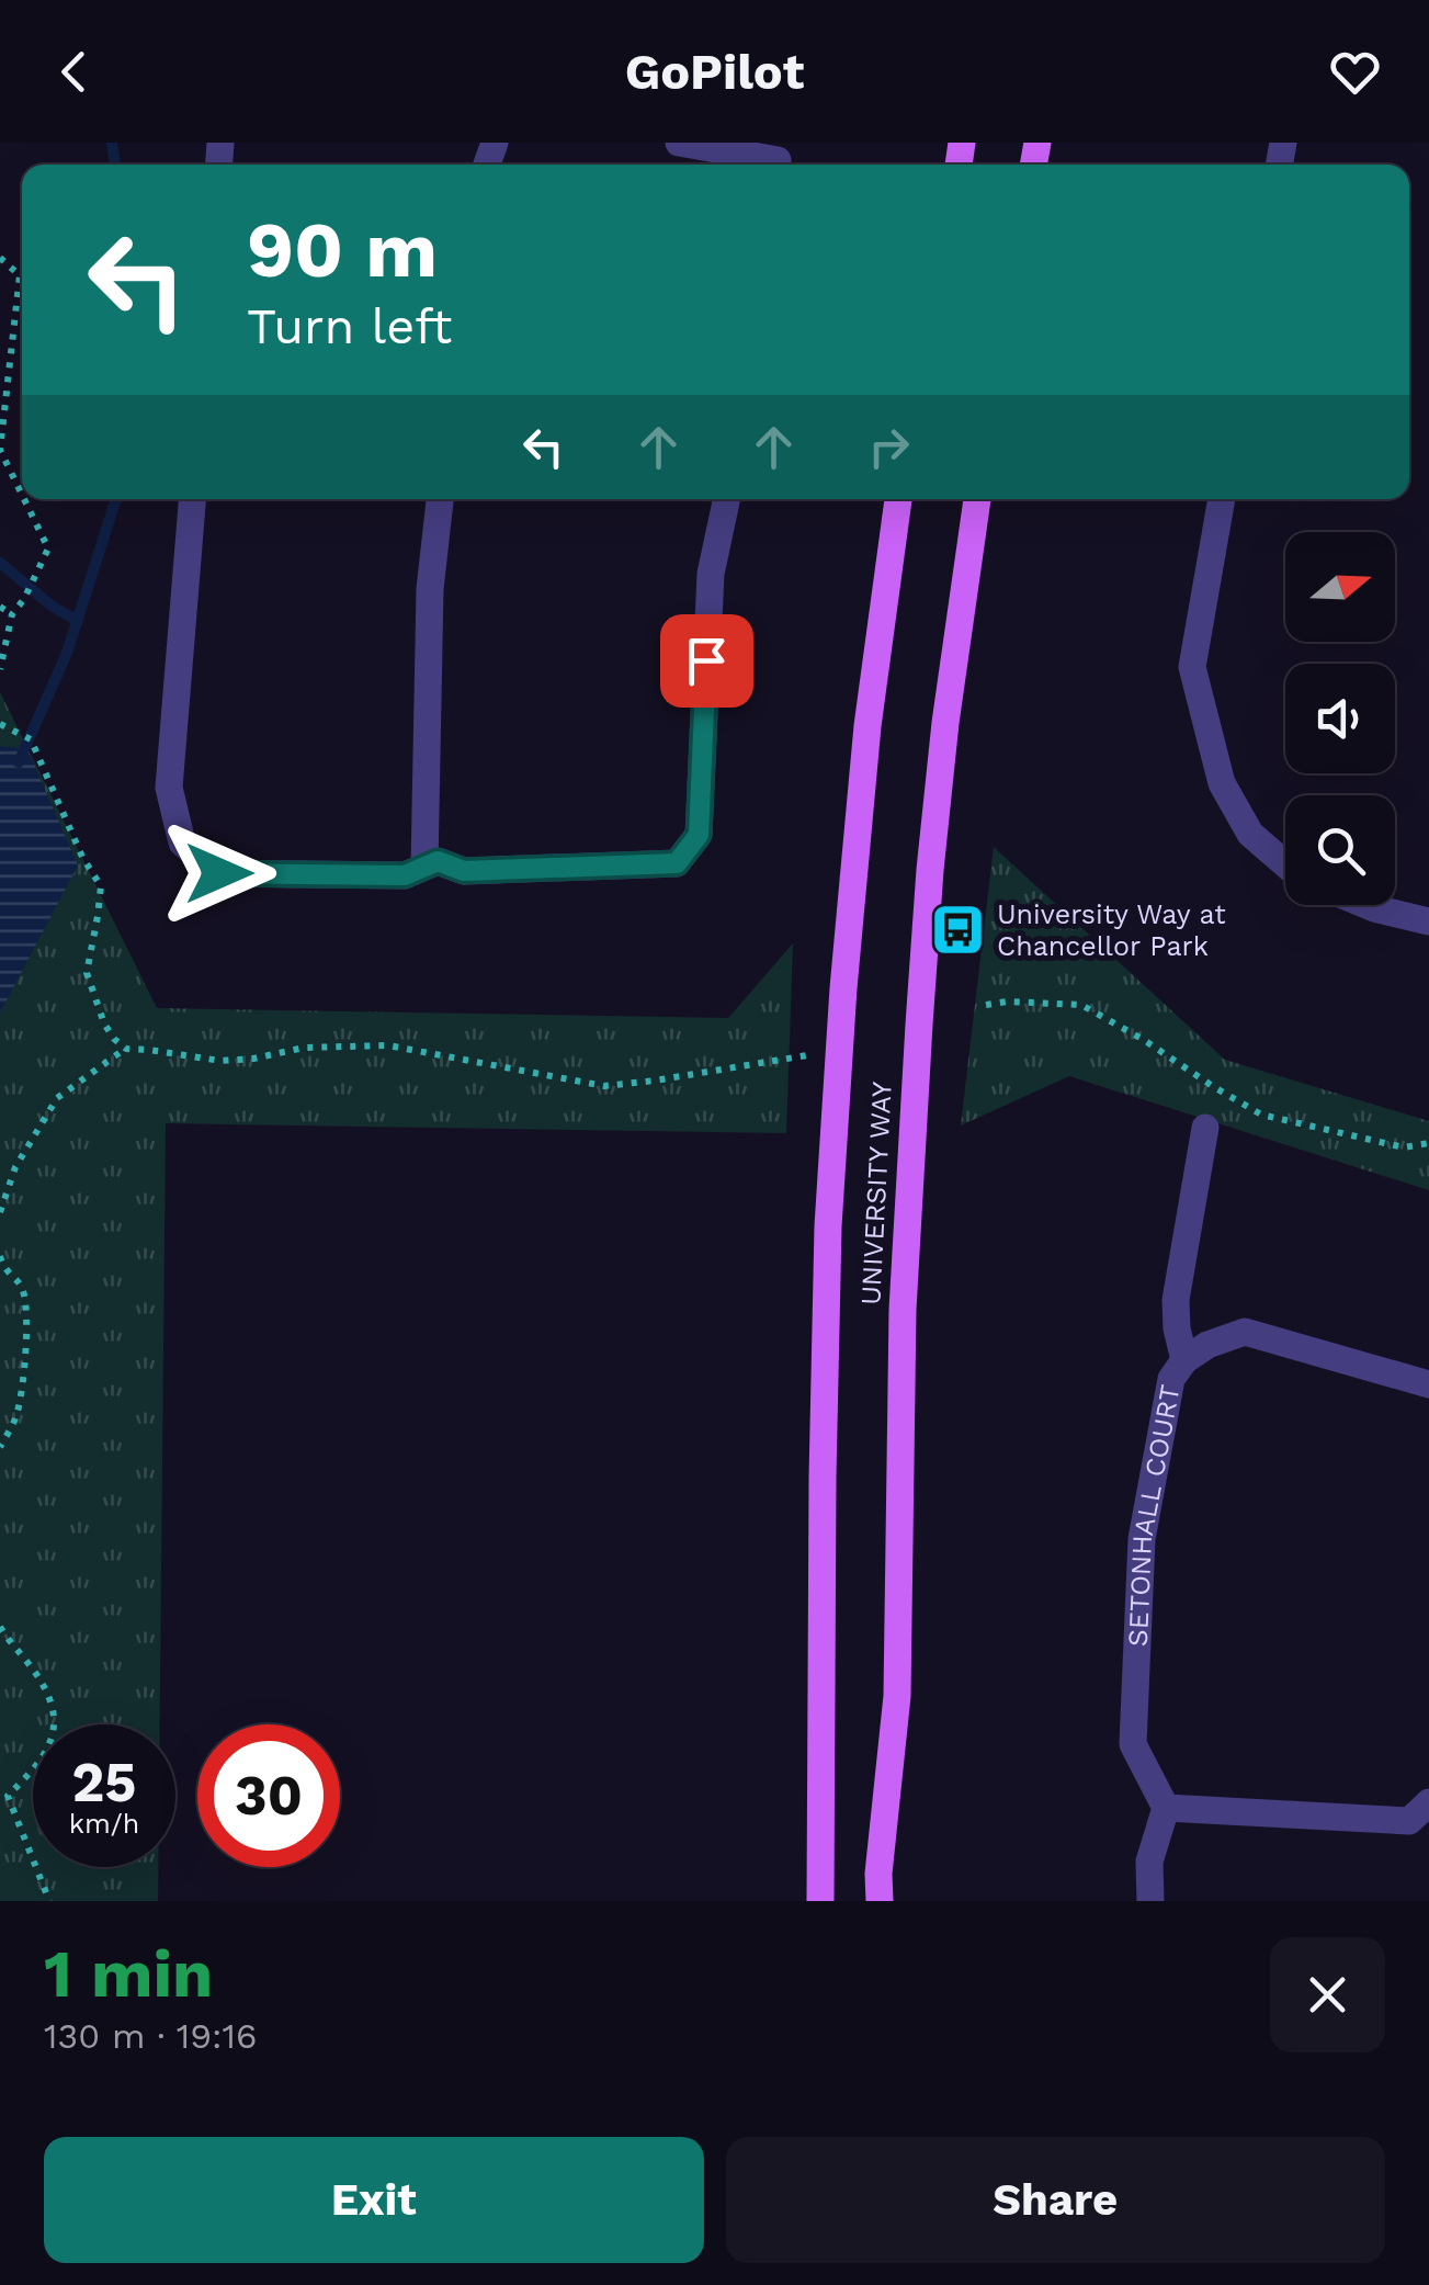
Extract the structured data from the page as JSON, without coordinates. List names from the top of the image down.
{
  "streets": {
    "main road": ["UNIVERSITY WAY"],
    "street": ["SETONHALL COURT"]
  },
  "places": {
    "bus stop": ["University Way at Chancellor Park"]
  },
  "north": "right",
  "page": {
    "header": "GoPilot",
    "turn": ["90 m", "Turn left"],
    "speed": "25 km/h",
    "limit": "30",
    "heading": ["1 min", "130 m · 19:16"],
    "buttons": ["Exit", "Share"]
  }
}
